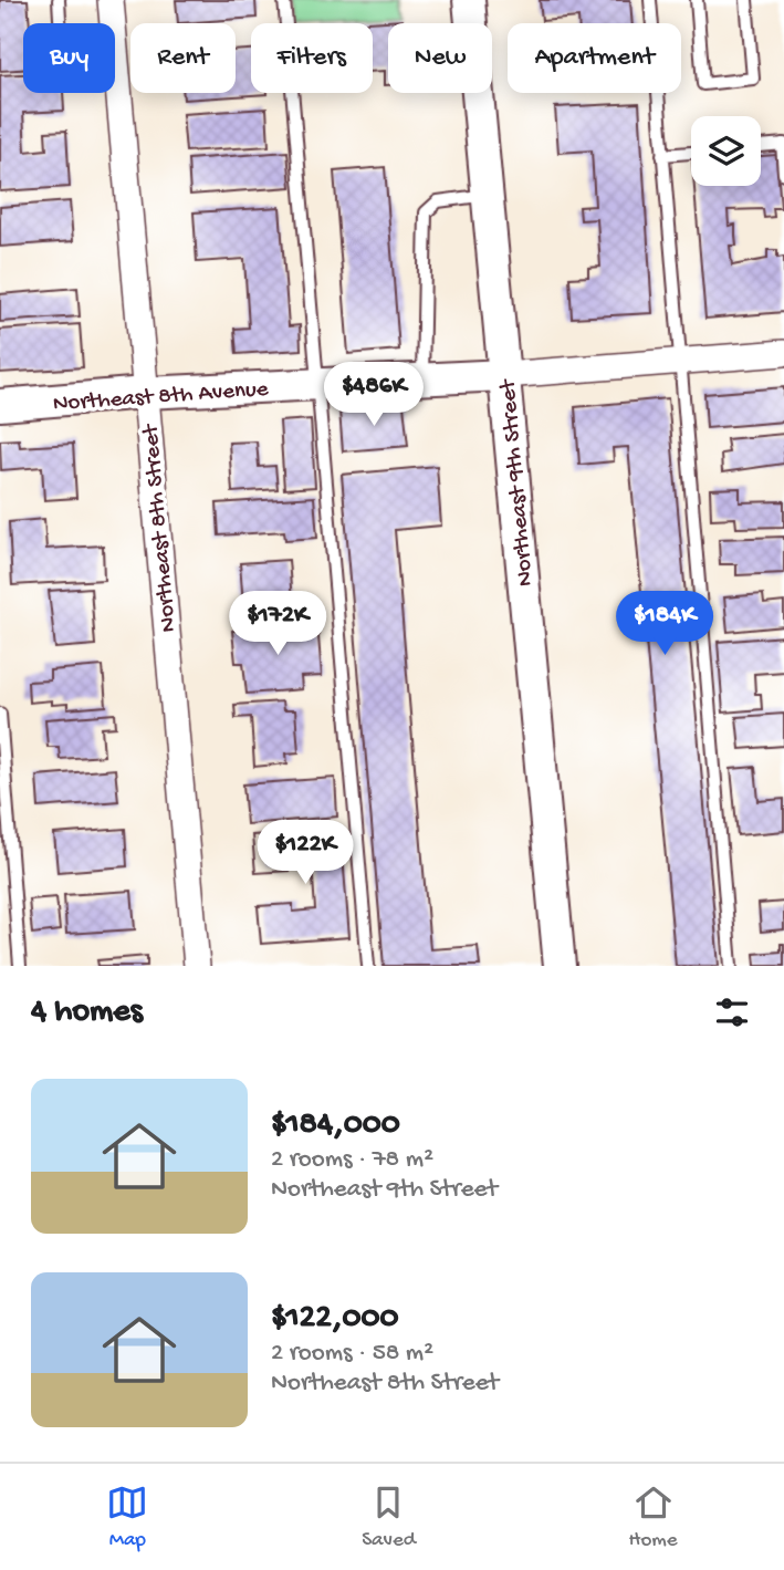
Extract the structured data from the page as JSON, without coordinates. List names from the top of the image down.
{
  "streets": {
    "street": ["Northeast 8th Avenue", "Northeast 9th Street", "Northeast 8th Street"]
  },
  "crossings": [
    ["Northeast 8th Avenue", "Northeast 9th Street"],
    ["Northeast 8th Avenue", "Northeast 8th Street"]
  ],
  "page": {
    "chip": [
      "Buy",
      "Rent",
      "Filters",
      "New",
      "Apartment"
    ],
    "price": [
      "$486K",
      "$172K",
      "$184K",
      "$122K"
    ],
    "heading": "4 homes",
    "list": [
      {
        "name": "$184,000",
        "note": "2 rooms · 78 m² · Northeast 9th Street"
      },
      {
        "name": "$122,000",
        "note": "2 rooms · 58 m² · Northeast 8th Street"
      }
    ],
    "tabs": ["Map", "Saved", "Home"]
  }
}
